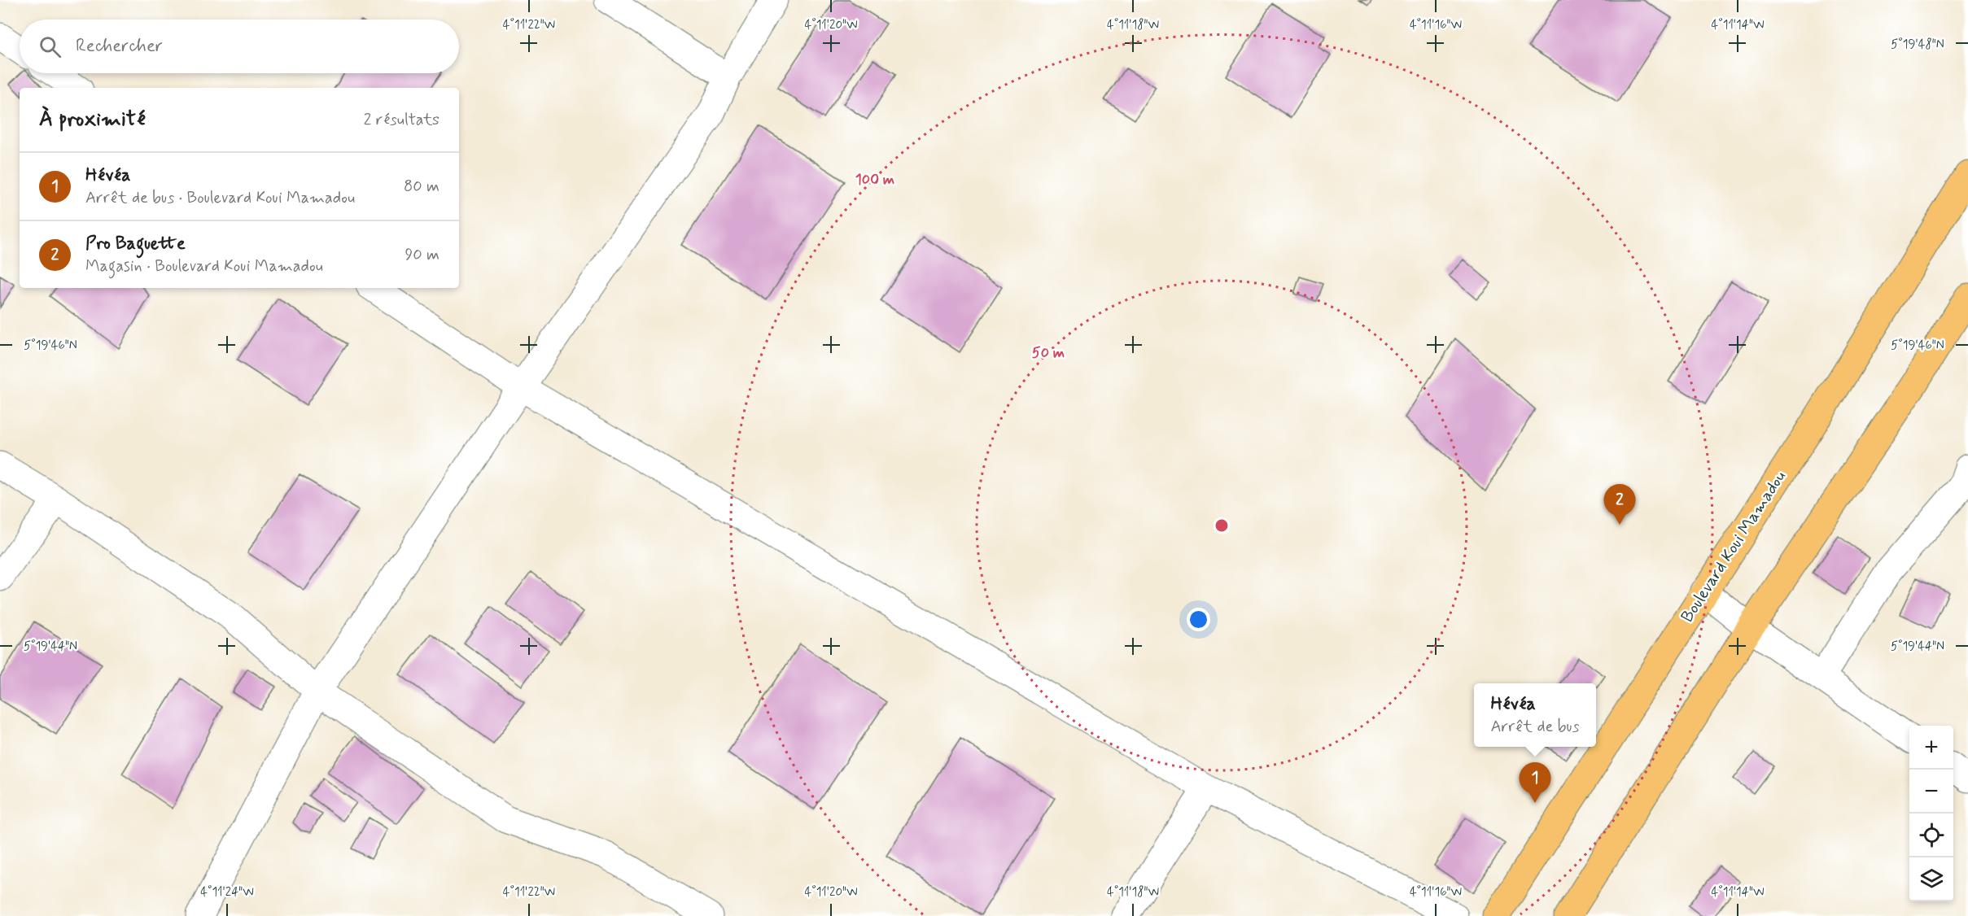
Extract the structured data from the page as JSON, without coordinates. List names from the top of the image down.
{
  "streets": {
    "main road": ["Boulevard Koui Mamadou"]
  },
  "page": {
    "search": "Rechercher",
    "heading": ["À proximité", "2 résultats"],
    "list": [
      {
        "mark": "1",
        "name": "Hévéa",
        "note": "Arrêt de bus · Boulevard Koui Mamadou",
        "value": "80 m"
      },
      {
        "mark": "2",
        "name": "Pro Baguette",
        "note": "Magasin · Boulevard Koui Mamadou",
        "value": "90 m"
      }
    ],
    "pins": ["2", "1"],
    "popup": ["Hévéa", "Arrêt de bus"],
    "map_buttons": ["+", "−"]
  },
  "coordinates": [
    "4°11'22\"W",
    "4°11'20\"W",
    "4°11'18\"W",
    "4°11'16\"W",
    "4°11'14\"W",
    "5°19'48\"N",
    "5°19'46\"N",
    "5°19'44\"N",
    "4°11'24\"W"
  ],
  "rings": ["100 m", "50 m"]
}
